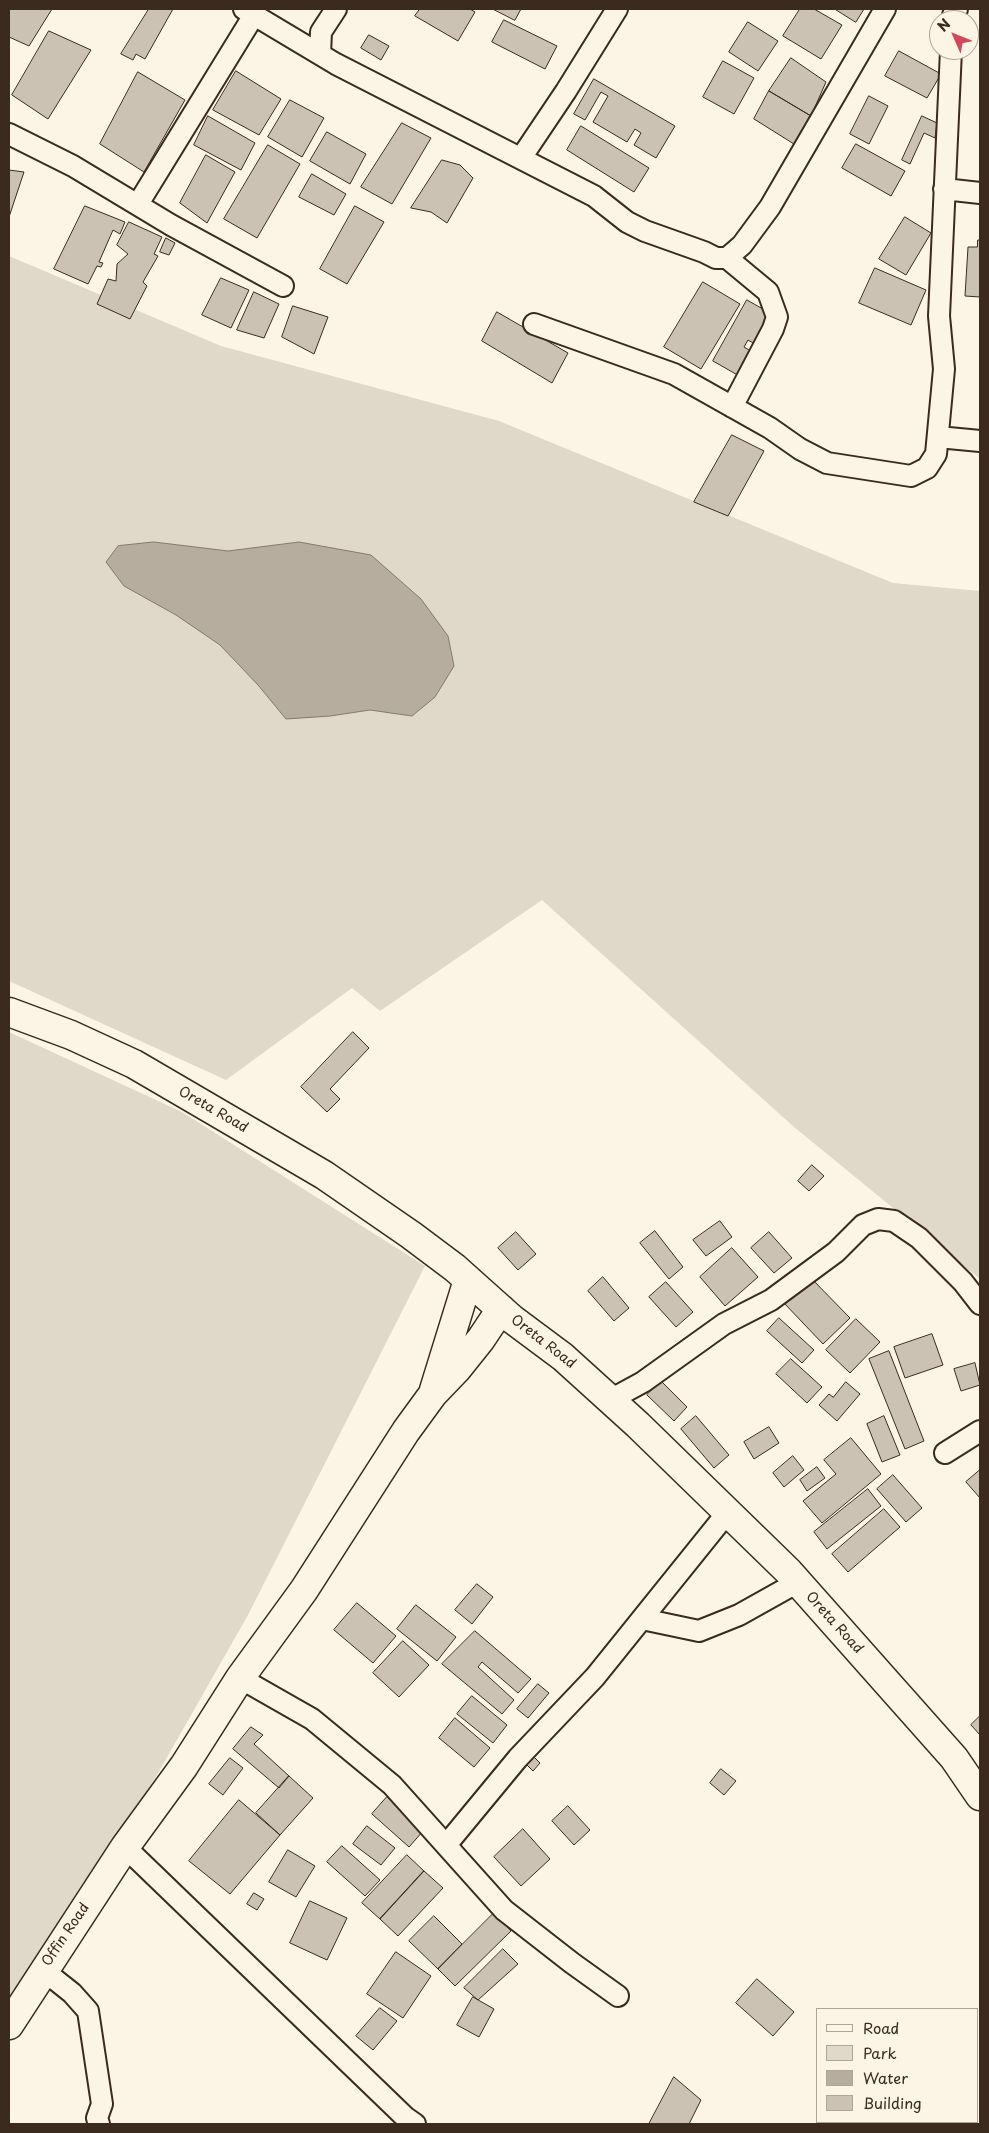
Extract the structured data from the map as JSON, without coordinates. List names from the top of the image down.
{
  "streets": {
    "street": ["Oreta Road", "Offin Road"]
  },
  "legend": [
    "Road",
    "Park",
    "Water",
    "Building"
  ],
  "north": "top left"
}
